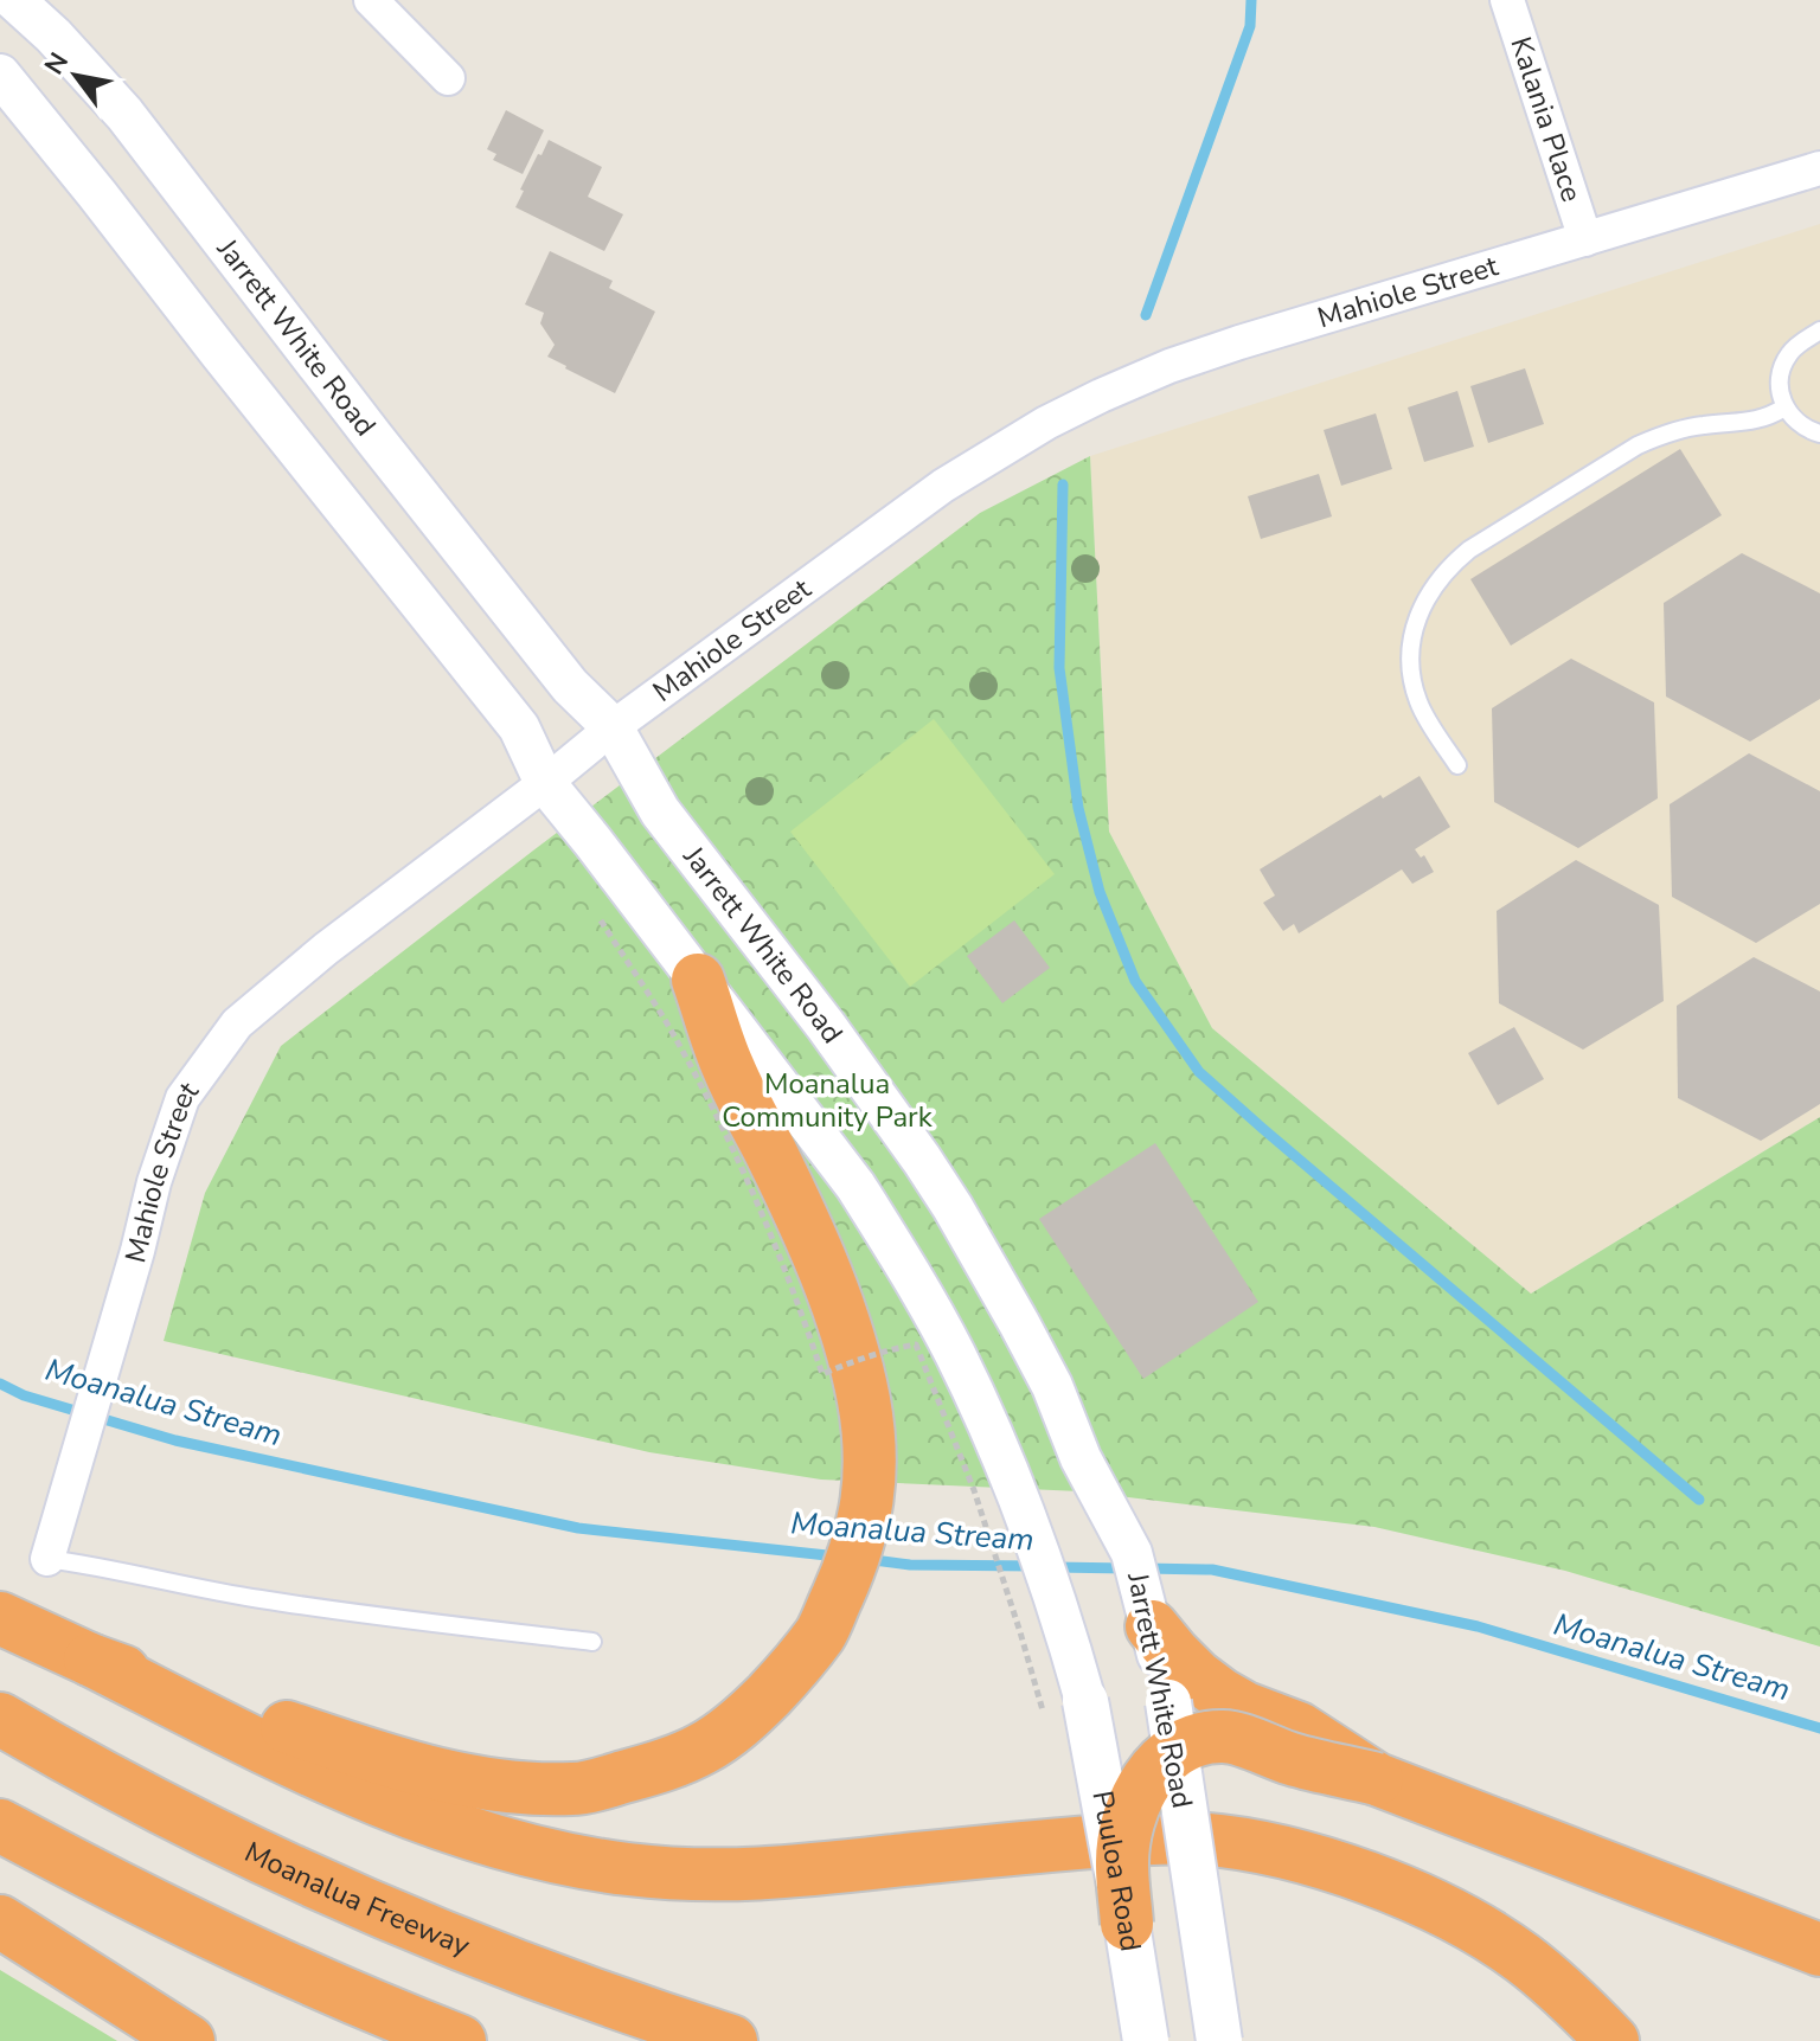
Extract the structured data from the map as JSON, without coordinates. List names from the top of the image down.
{
  "streets": {
    "highway": ["Moanalua Freeway"],
    "main road": ["Jarrett White Road", "Puuloa Road"],
    "street": ["Kalania Place", "Mahiole Street"]
  },
  "crossings": [
    ["Kalania Place", "Mahiole Street"],
    ["Mahiole Street", "Jarrett White Road"]
  ],
  "water": ["Moanalua Stream"],
  "parks": ["Moanalua Community Park"],
  "north": "top left"
}
